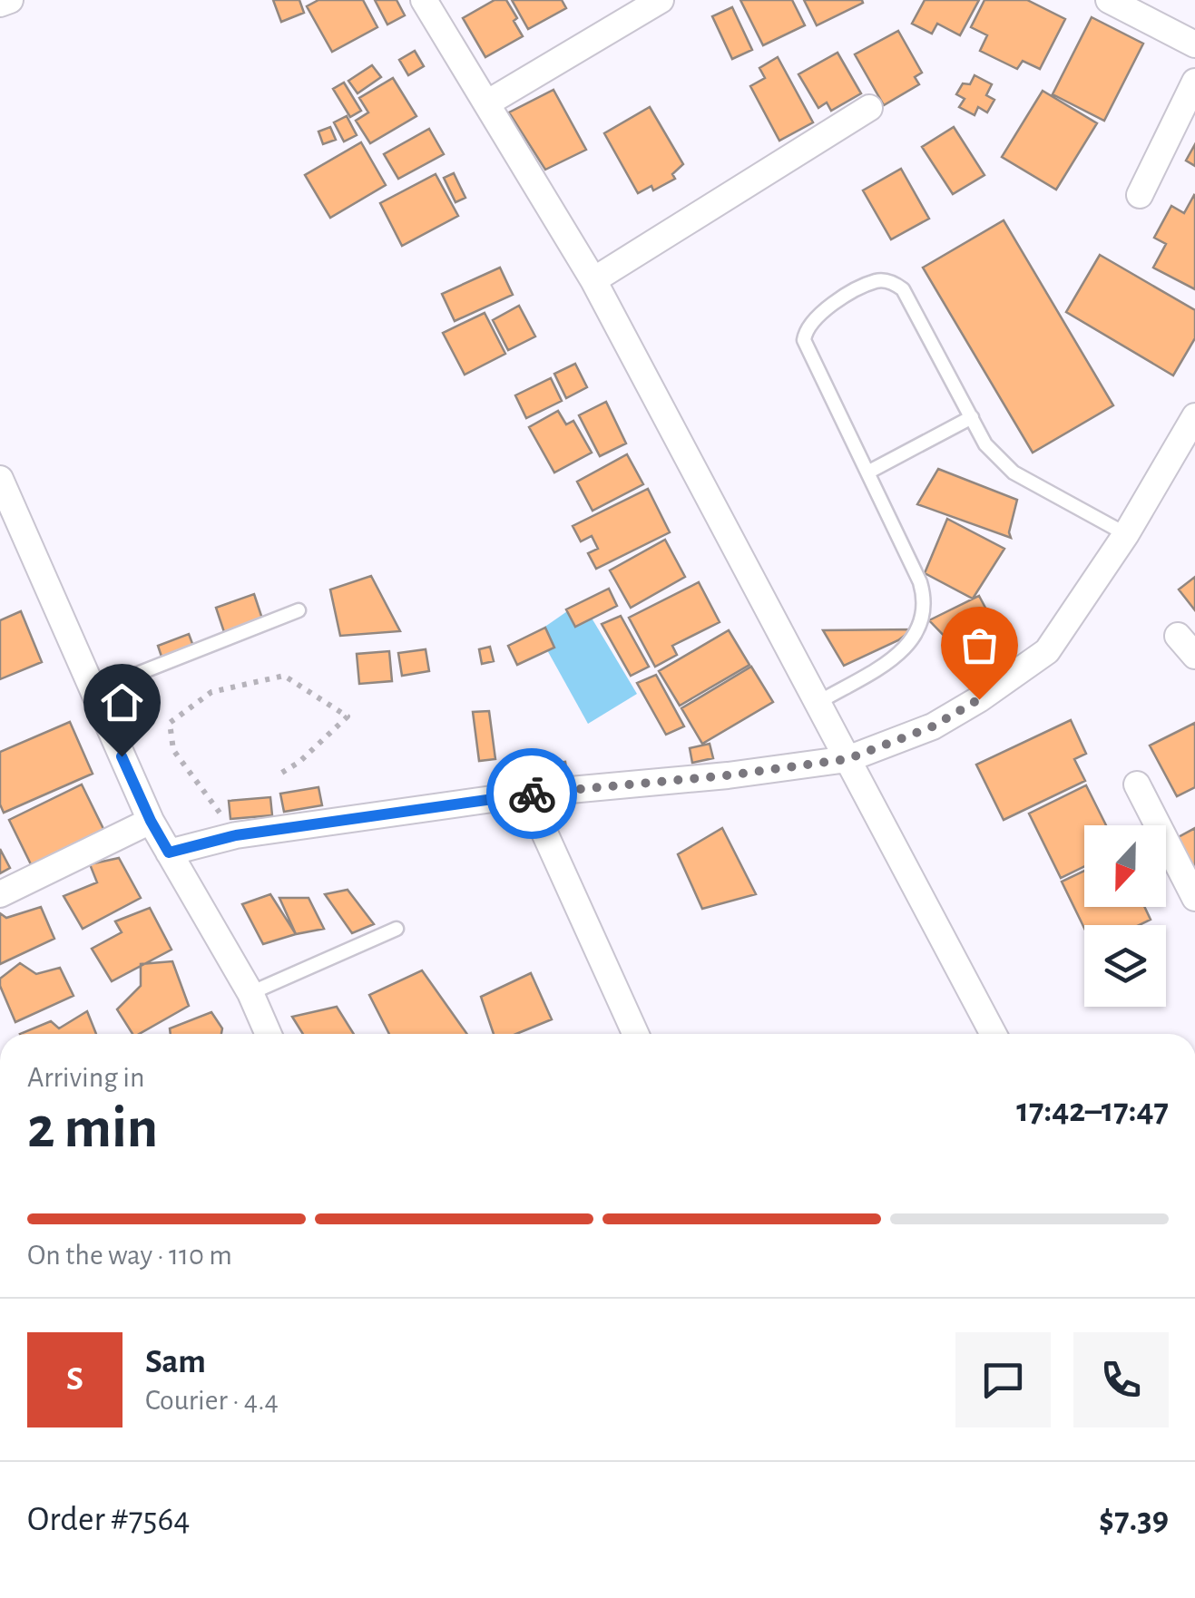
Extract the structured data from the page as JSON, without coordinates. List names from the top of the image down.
{
  "north": "bottom",
  "page": {
    "heading": ["2 min", "Arriving in", "17:42–17:47"],
    "panel": [
      "Sam",
      "Courier · 4.4",
      "Order #7564",
      "$7.39"
    ],
    "bar": "On the way · 110 m",
    "round": "S"
  }
}
